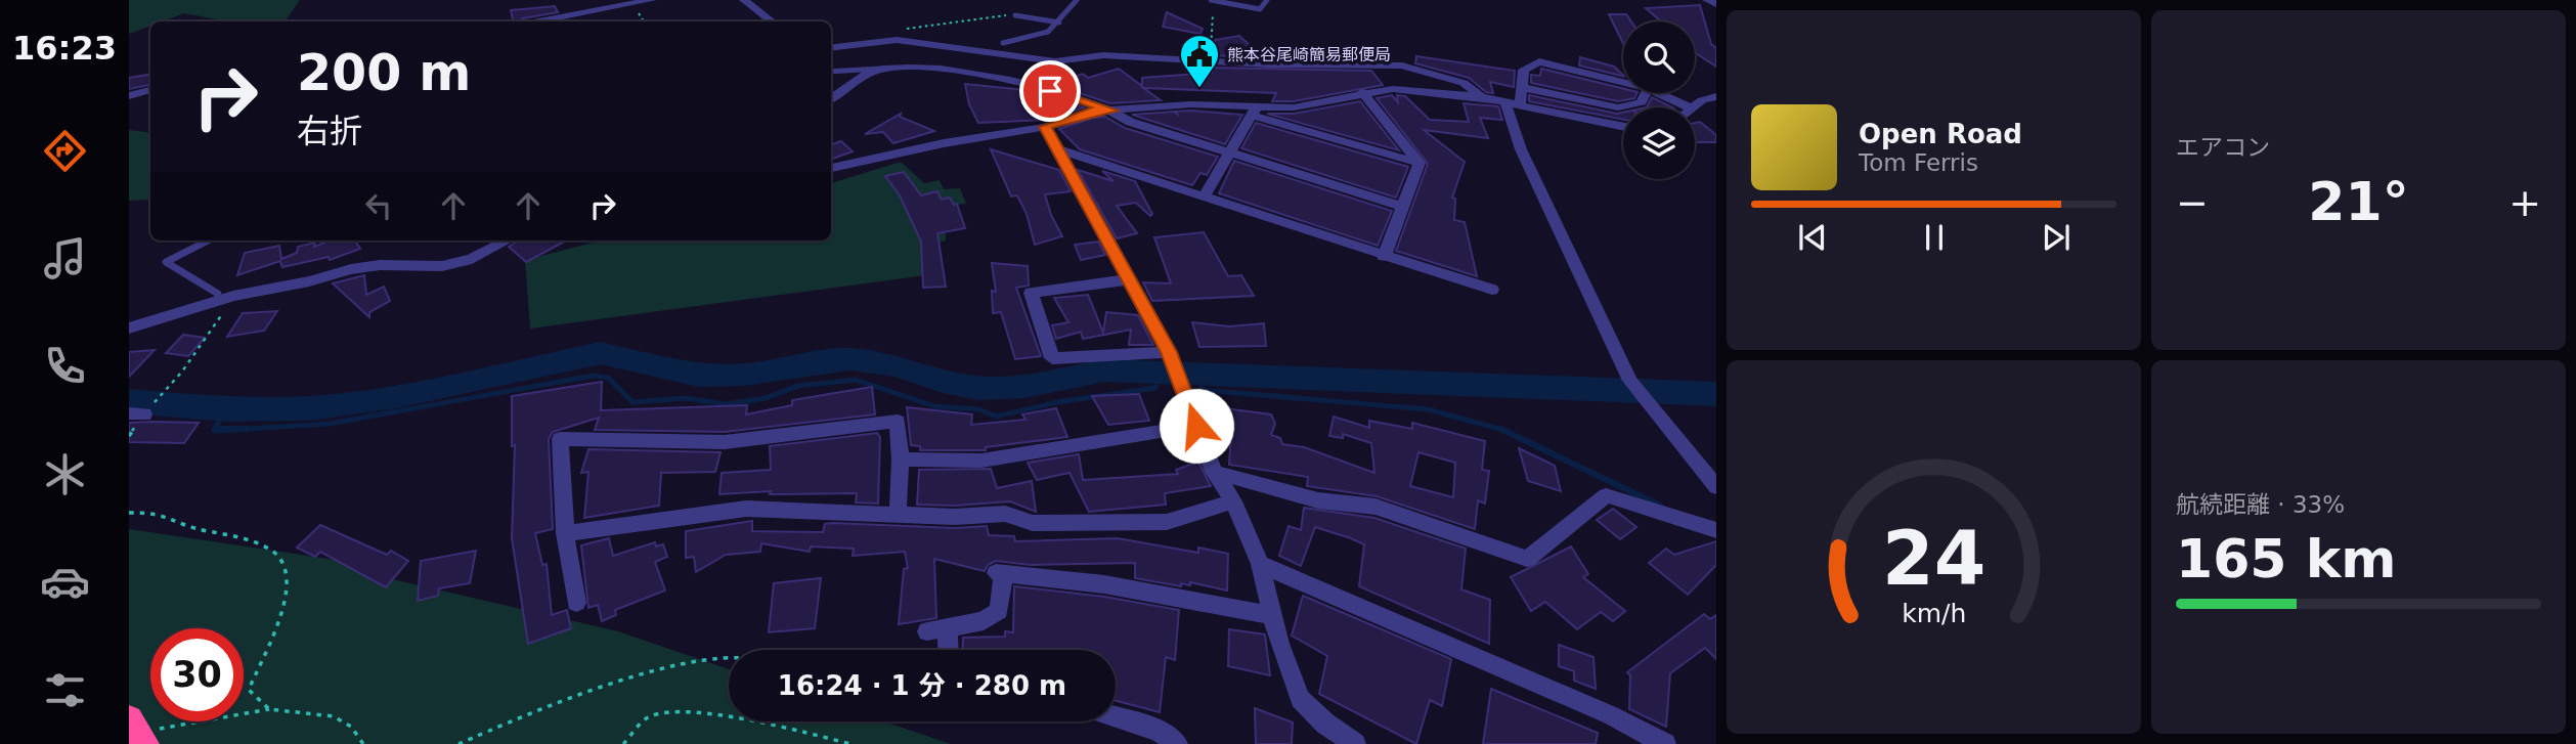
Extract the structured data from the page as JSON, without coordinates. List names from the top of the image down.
{
  "places": {
    "public building": ["熊本谷尾崎簡易郵便局"]
  },
  "page": {
    "tabs": "16:23",
    "tile": [
      "エアコン",
      ["航続距離 · 33%", "165 km"]
    ],
    "turn": ["200 m", "右折"],
    "song": ["Open Road", "Tom Ferris"],
    "heat": ["−", "21°", "+"],
    "limit": "30",
    "trip": "16:24 · 1 分 · 280 m",
    "gauge": ["24", "km/h"]
  }
}
